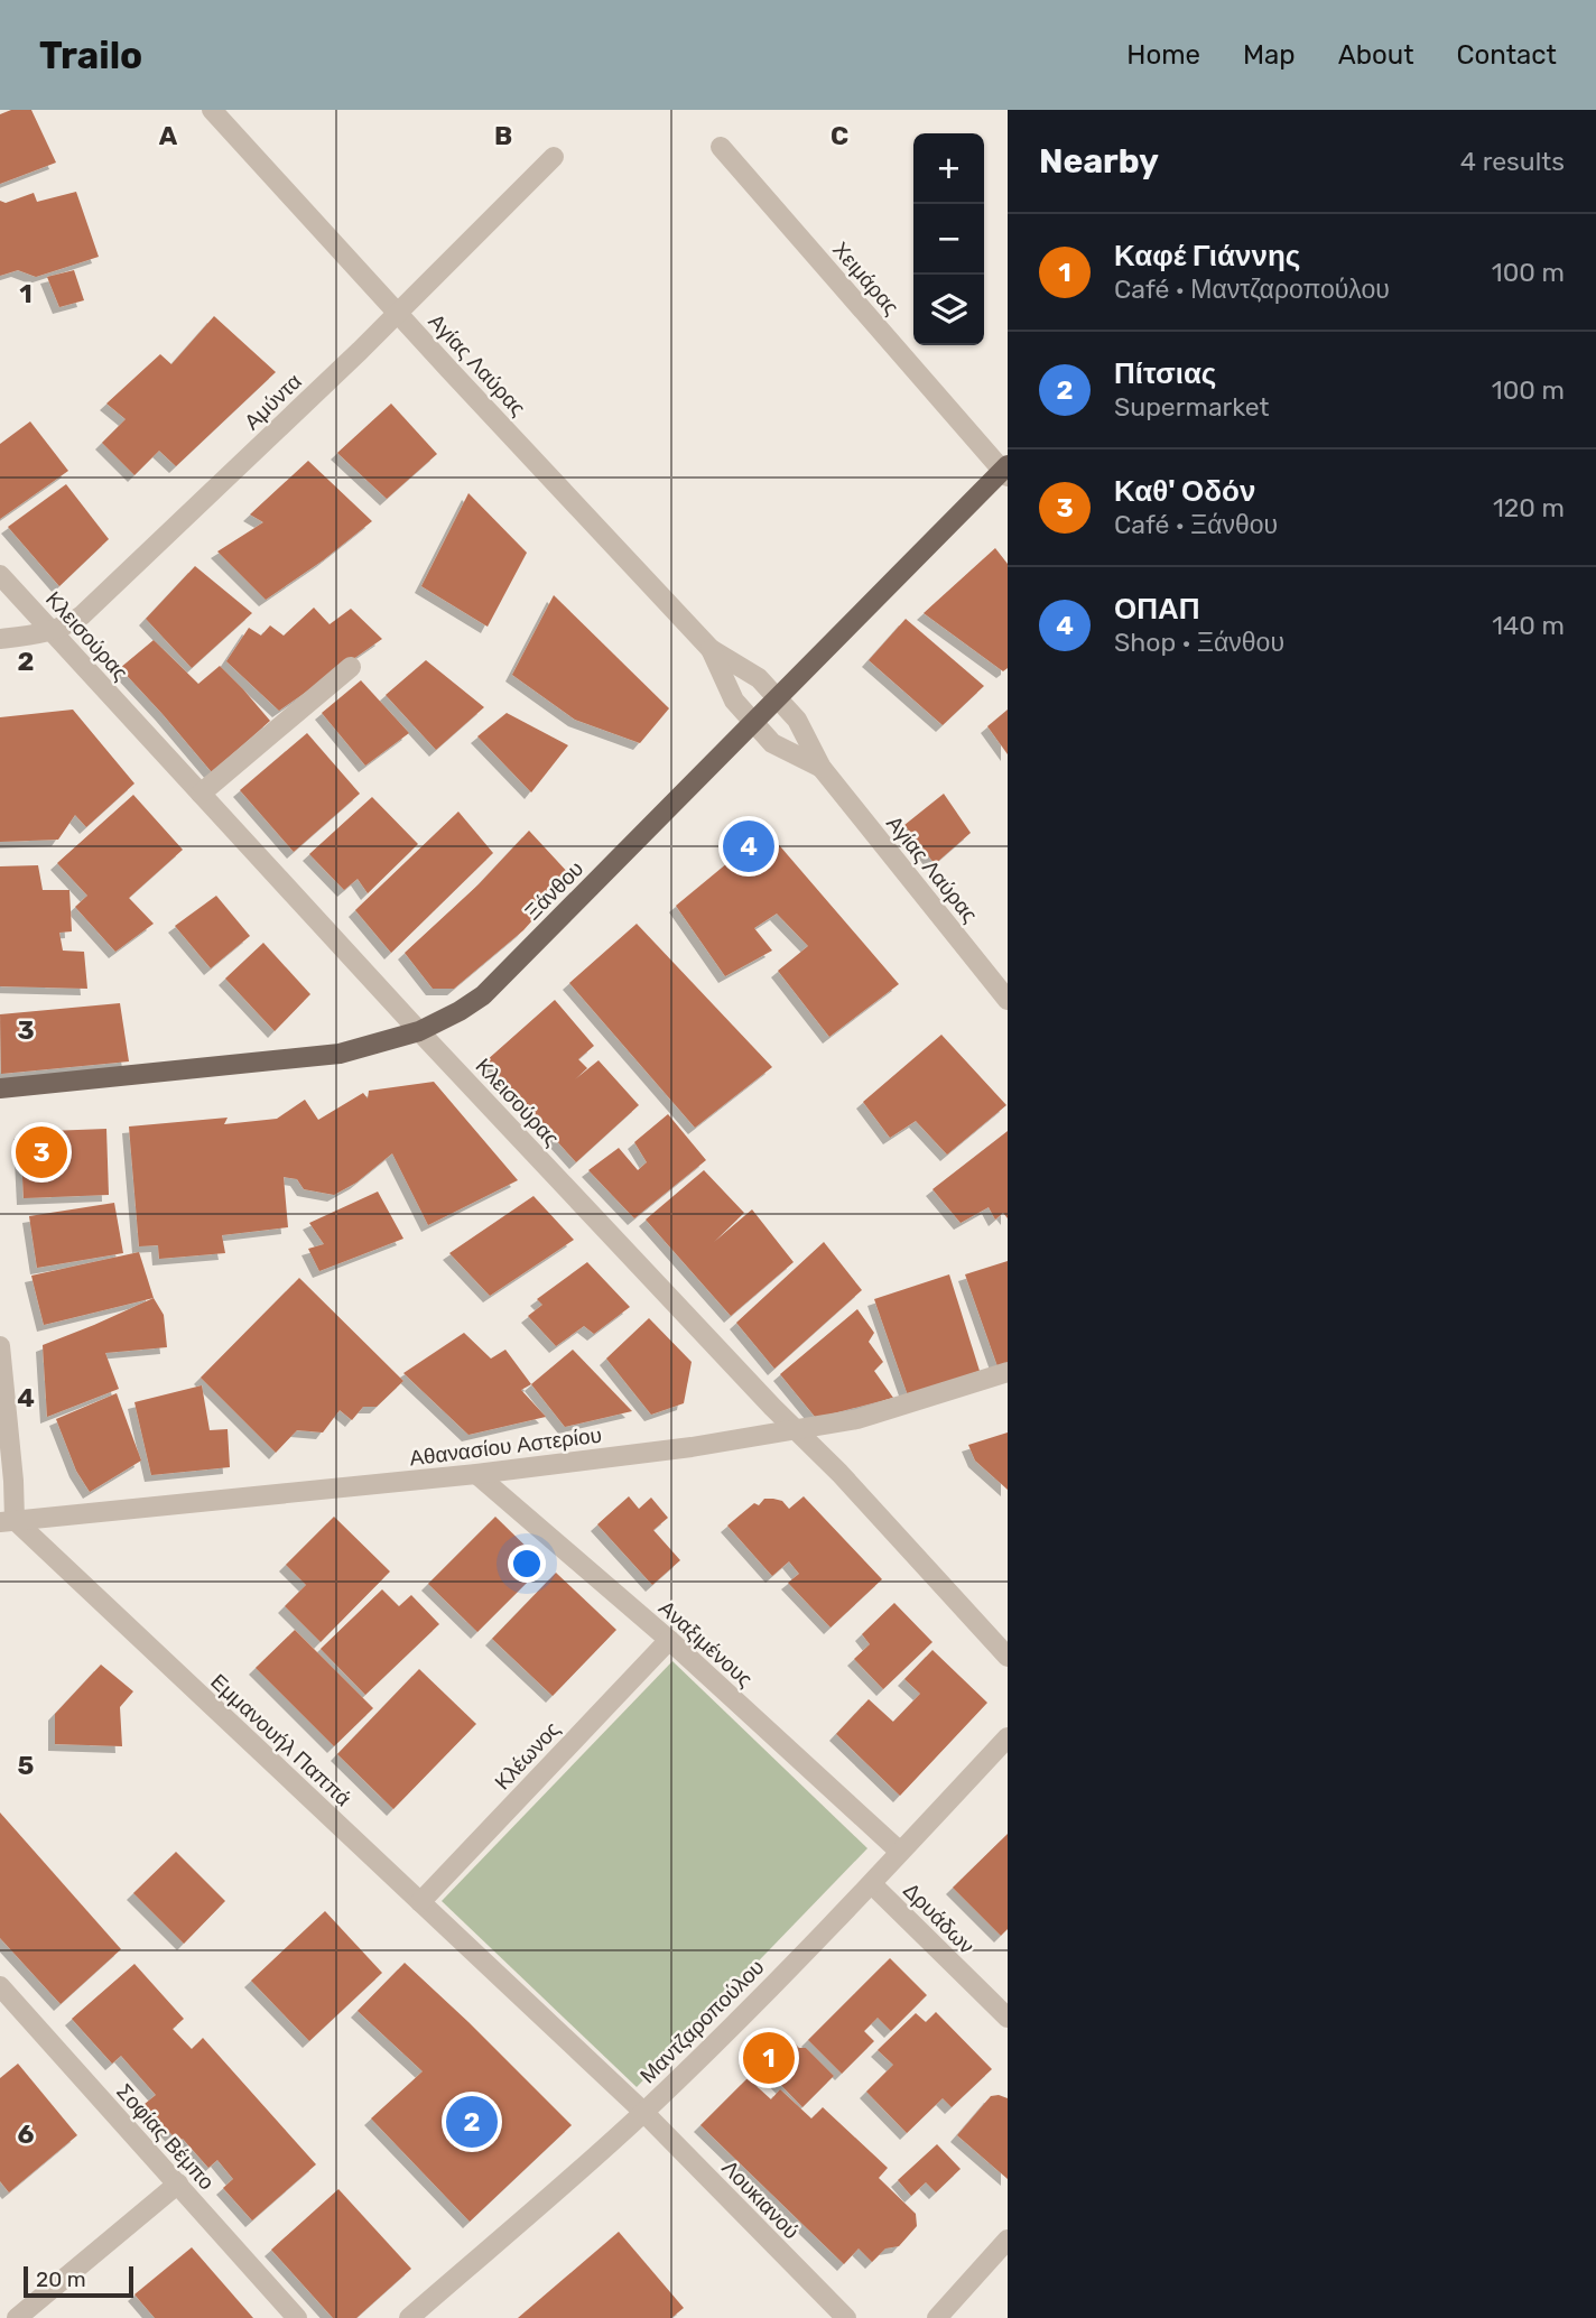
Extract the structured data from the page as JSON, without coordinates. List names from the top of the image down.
{
  "streets": {
    "main road": ["Ξάνθου"],
    "street": [
      "Χειμάρας",
      "Αγίας Λαύρας",
      "Αμύντα",
      "Κλεισούρας",
      "Αθανασίου Αστερίου",
      "Αναξιμένους",
      "Εμμανουήλ Παππά",
      "Κλέωνος",
      "Δρυάδων",
      "Μαντζαροπούλου",
      "Σοφίας Βέμπο",
      "Λουκιανού"
    ]
  },
  "crossings": [
    ["Χειμάρας", "Ξάνθου"],
    ["Αγίας Λαύρας", "Αμύντα"],
    ["Αγίας Λαύρας", "Ξάνθου"],
    ["Αμύντα", "Κλεισούρας"],
    ["Κλεισούρας", "Ξάνθου"],
    ["Κλεισούρας", "Αθανασίου Αστερίου"],
    ["Αθανασίου Αστερίου", "Αναξιμένους"],
    ["Αθανασίου Αστερίου", "Εμμανουήλ Παππά"],
    ["Αναξιμένους", "Κλέωνος"],
    ["Αναξιμένους", "Μαντζαροπούλου"],
    ["Εμμανουήλ Παππά", "Κλέωνος"],
    ["Εμμανουήλ Παππά", "Μαντζαροπούλου"],
    ["Εμμανουήλ Παππά", "Λουκιανού"],
    ["Δρυάδων", "Μαντζαροπούλου"],
    ["Μαντζαροπούλου", "Λουκιανού"]
  ],
  "scale_bar": "20 m",
  "page": {
    "header": "Trailo",
    "nav": [
      "Home",
      "Map",
      "About",
      "Contact"
    ],
    "heading": ["Nearby", "4 results"],
    "map_buttons": ["+", "−"],
    "list": [
      {
        "mark": "1",
        "name": "Καφέ Γιάννης",
        "note": "Café · Μαντζαροπούλου",
        "value": "100 m"
      },
      {
        "mark": "2",
        "name": "Πίτσιας",
        "note": "Supermarket",
        "value": "100 m"
      },
      {
        "mark": "3",
        "name": "Καθ' Οδόν",
        "note": "Café · Ξάνθου",
        "value": "120 m"
      },
      {
        "mark": "4",
        "name": "ΟΠΑΠ",
        "note": "Shop · Ξάνθου",
        "value": "140 m"
      }
    ],
    "pins": [
      "4",
      "3",
      "1",
      "2"
    ],
    "scale": "20 m"
  },
  "grid": {
    "columns": ["A", "B", "C"],
    "rows": [
      "1",
      "2",
      "3",
      "4",
      "5",
      "6"
    ]
  }
}
